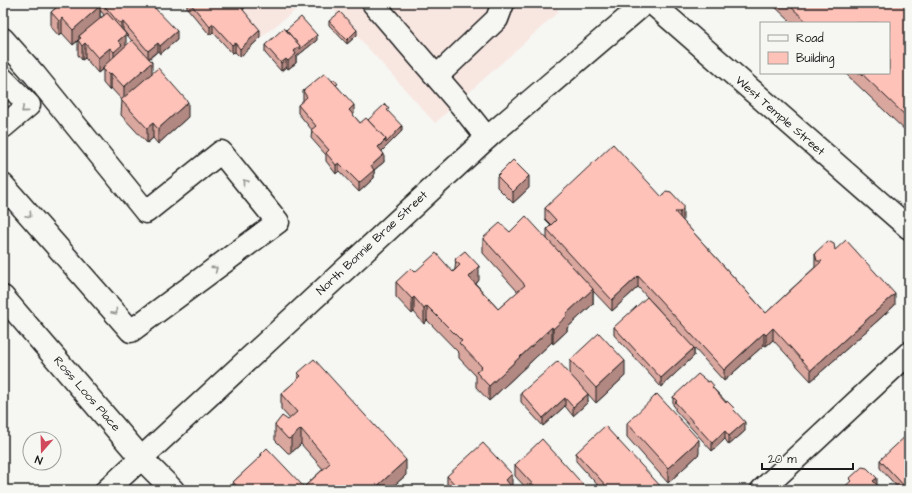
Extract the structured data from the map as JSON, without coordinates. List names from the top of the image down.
{
  "streets": {
    "street": ["West Temple Street", "North Bonnie Brae Street", "Ross Loos Place"]
  },
  "crossings": [
    ["North Bonnie Brae Street", "Ross Loos Place"]
  ],
  "legend": ["Road", "Building"],
  "scale_bar": "20 m",
  "north": "bottom"
}
